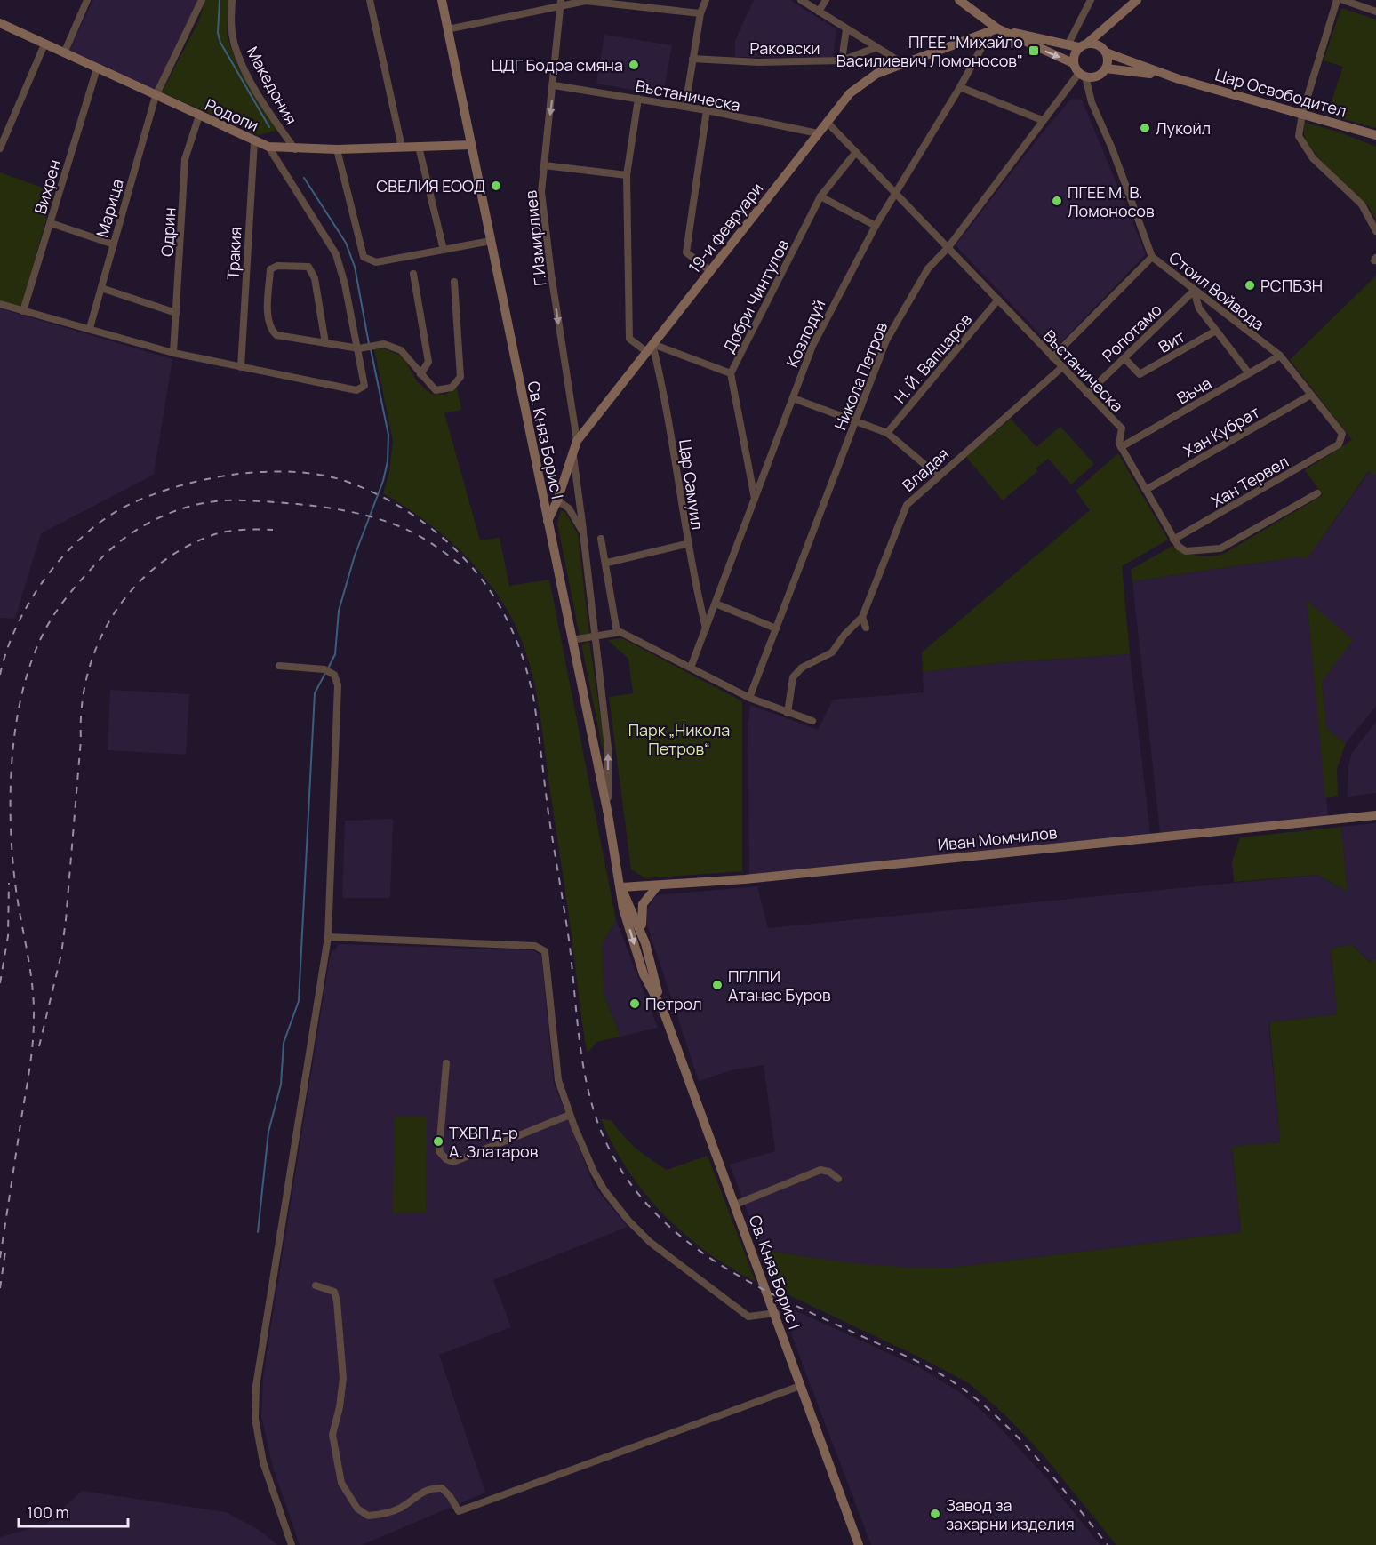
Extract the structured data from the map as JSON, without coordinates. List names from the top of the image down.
{
  "streets": {
    "street": [
      "Раковски",
      "Македония",
      "Цар Освободител",
      "Въстаническа",
      "Родопи",
      "Вихрен",
      "Марица",
      "19-и февруари",
      "Одрин",
      "Г.Измирлиев",
      "Тракия",
      "Стоил Войвода",
      "Добри Чинтулов",
      "Ропотамо",
      "Козлодуй",
      "Вит",
      "Н. Й. Вапцаров",
      "Никола Петров",
      "Въча",
      "Хан Кубрат",
      "Св. Княз Борис I",
      "Владая",
      "Хан Тервел",
      "Цар Самуил",
      "Иван Момчилов"
    ]
  },
  "crossings": [
    ["Македония", "Родопи"],
    ["Цар Освободител", "Стоил Войвода"],
    ["Цар Освободител", "Никола Петров"],
    ["Въстаническа", "19-и февруари"],
    ["Въстаническа", "Г.Измирлиев"],
    ["Въстаническа", "Добри Чинтулов"],
    ["Въстаническа", "Ропотамо"],
    ["Въстаническа", "Козлодуй"],
    ["Въстаническа", "Н. Й. Вапцаров"],
    ["Въстаническа", "Никола Петров"],
    ["Въстаническа", "Въча"],
    ["Въстаническа", "Хан Кубрат"],
    ["Въстаническа", "Владая"],
    ["Въстаническа", "Хан Тервел"],
    ["Родопи", "Вихрен"],
    ["Родопи", "Марица"],
    ["Родопи", "Одрин"],
    ["Родопи", "Тракия"],
    ["Родопи", "Св. Княз Борис I"],
    ["19-и февруари", "Г.Измирлиев"],
    ["19-и февруари", "Козлодуй"],
    ["19-и февруари", "Св. Княз Борис I"],
    ["19-и февруари", "Цар Самуил"],
    ["Стоил Войвода", "Ропотамо"],
    ["Стоил Войвода", "Никола Петров"],
    ["Стоил Войвода", "Въча"],
    ["Стоил Войвода", "Хан Кубрат"],
    ["Стоил Войвода", "Хан Тервел"],
    ["Добри Чинтулов", "Козлодуй"],
    ["Ропотамо", "Вит"],
    ["Козлодуй", "Цар Самуил"],
    ["Св. Княз Борис I", "Иван Момчилов"]
  ],
  "one_way": ["Г.Измирлиев"],
  "parks": ["Парк „Никола Петров“"],
  "places": {
    "transit": ["ПГЕЕ \"Михайло Василиевич Ломоносов\""],
    "other": [
      "ЦДГ Бодра смяна",
      "Лукойл",
      "СВЕЛИЯ ЕООД",
      "ПГЕЕ М. В. Ломоносов",
      "РСПБЗН",
      "ПГЛПИ Атанас Буров",
      "Петрол",
      "ТХВП д-р А. Златаров",
      "Завод за захарни изделия"
    ]
  },
  "scale_bar": "100 m"
}
